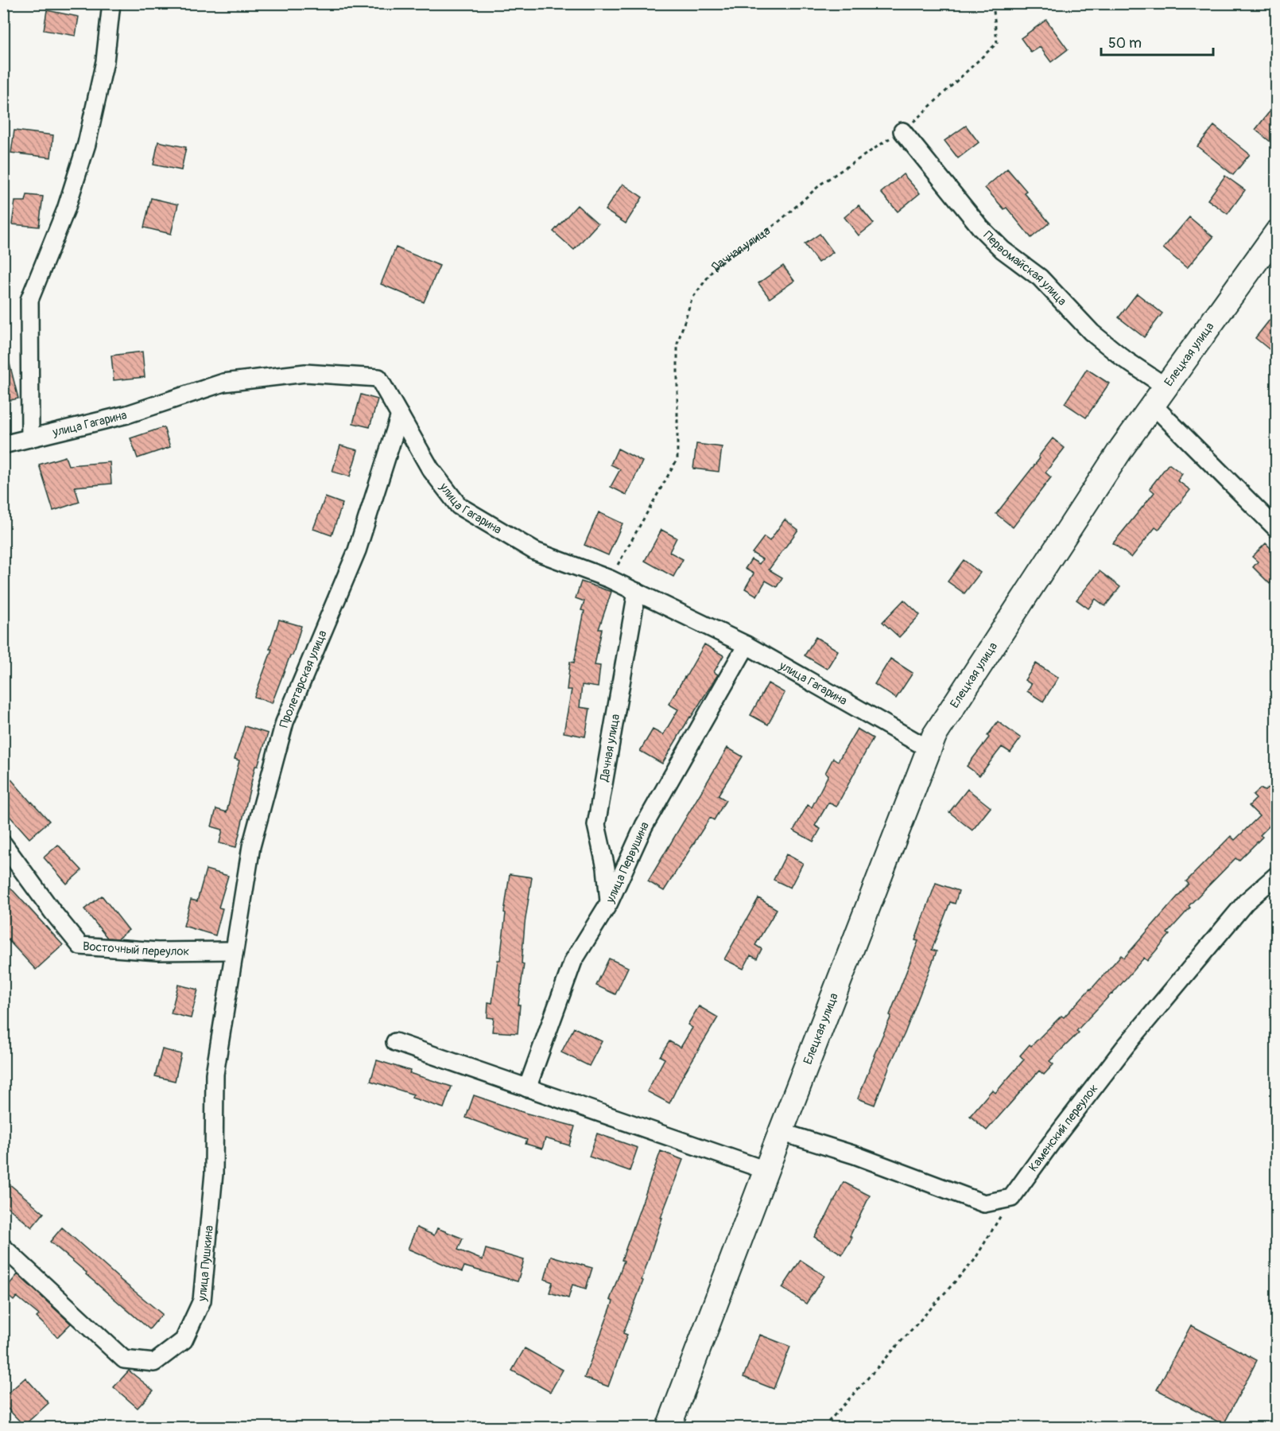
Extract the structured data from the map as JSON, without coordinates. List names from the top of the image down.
{
  "streets": {
    "main road": ["Елецкая улица"],
    "street": [
      "Дачная улица",
      "Первомайская улица",
      "улица Гагарина",
      "Пролетарская улица",
      "улица Первушина",
      "Восточный переулок",
      "Каменский переулок",
      "улица Пушкина"
    ]
  },
  "crossings": [
    ["Дачная улица", "Первомайская улица"],
    ["Дачная улица", "улица Гагарина"],
    ["Дачная улица", "улица Первушина"],
    ["Первомайская улица", "Елецкая улица"],
    ["Елецкая улица", "улица Гагарина"],
    ["улица Гагарина", "Пролетарская улица"],
    ["улица Гагарина", "улица Первушина"],
    ["Пролетарская улица", "Восточный переулок"],
    ["Пролетарская улица", "улица Пушкина"],
    ["Восточный переулок", "улица Пушкина"]
  ],
  "scale_bar": "50 m"
}
